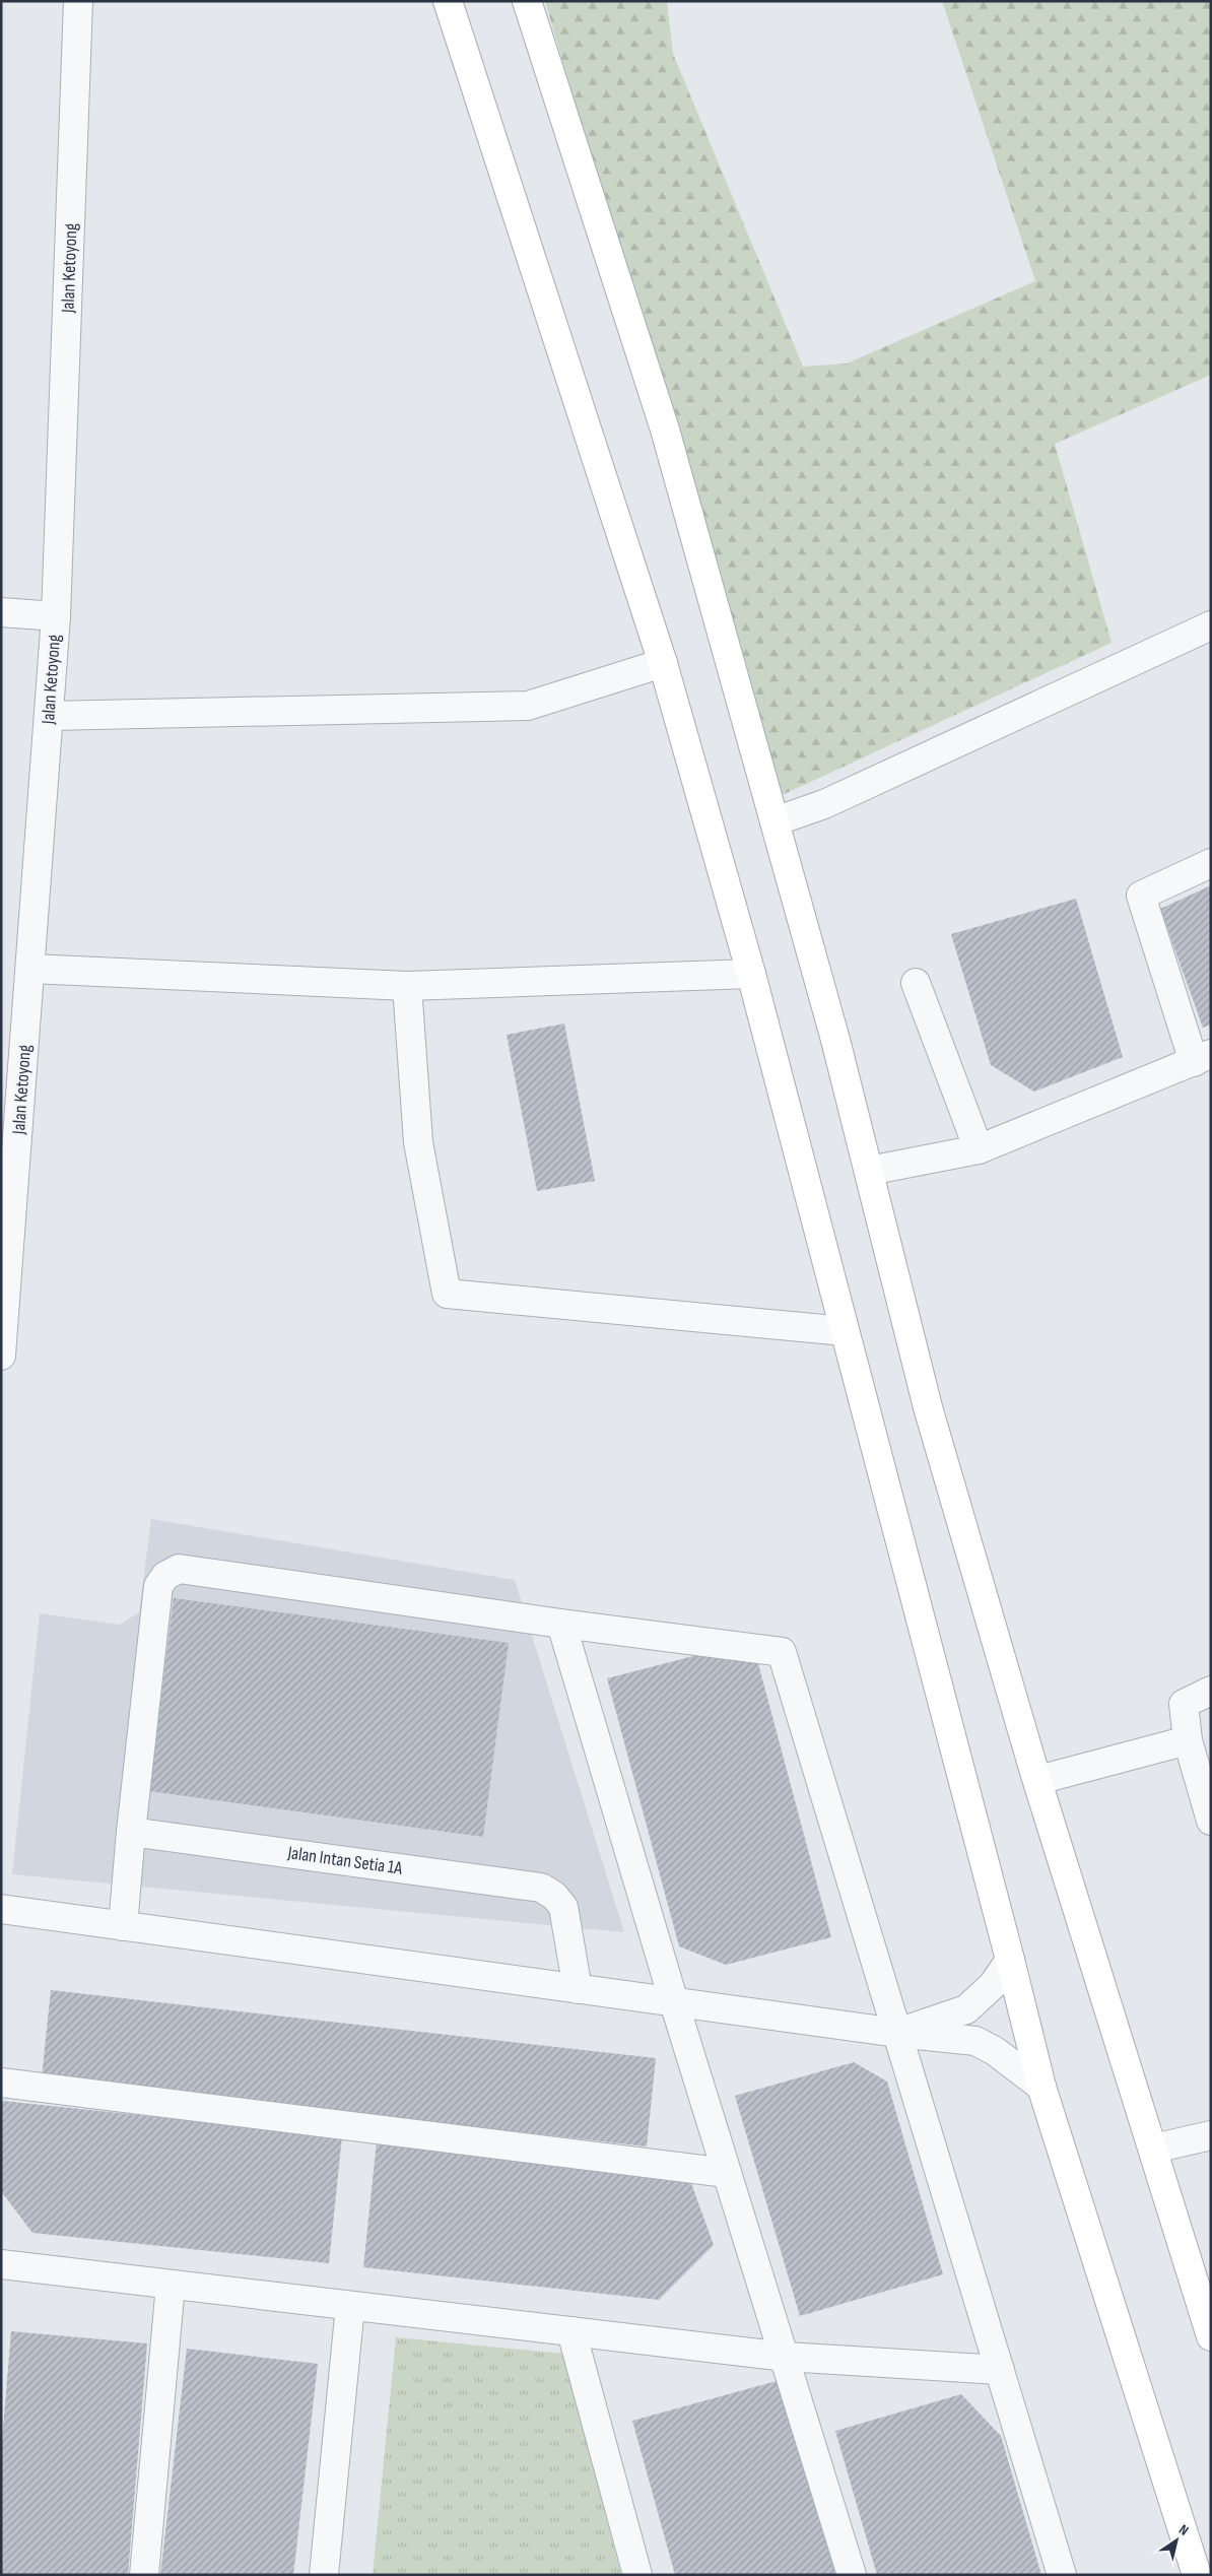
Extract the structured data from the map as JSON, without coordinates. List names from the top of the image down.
{
  "streets": {
    "street": ["Jalan Ketoyong", "Jalan Intan Setia 1A"]
  },
  "north": "top right"
}
